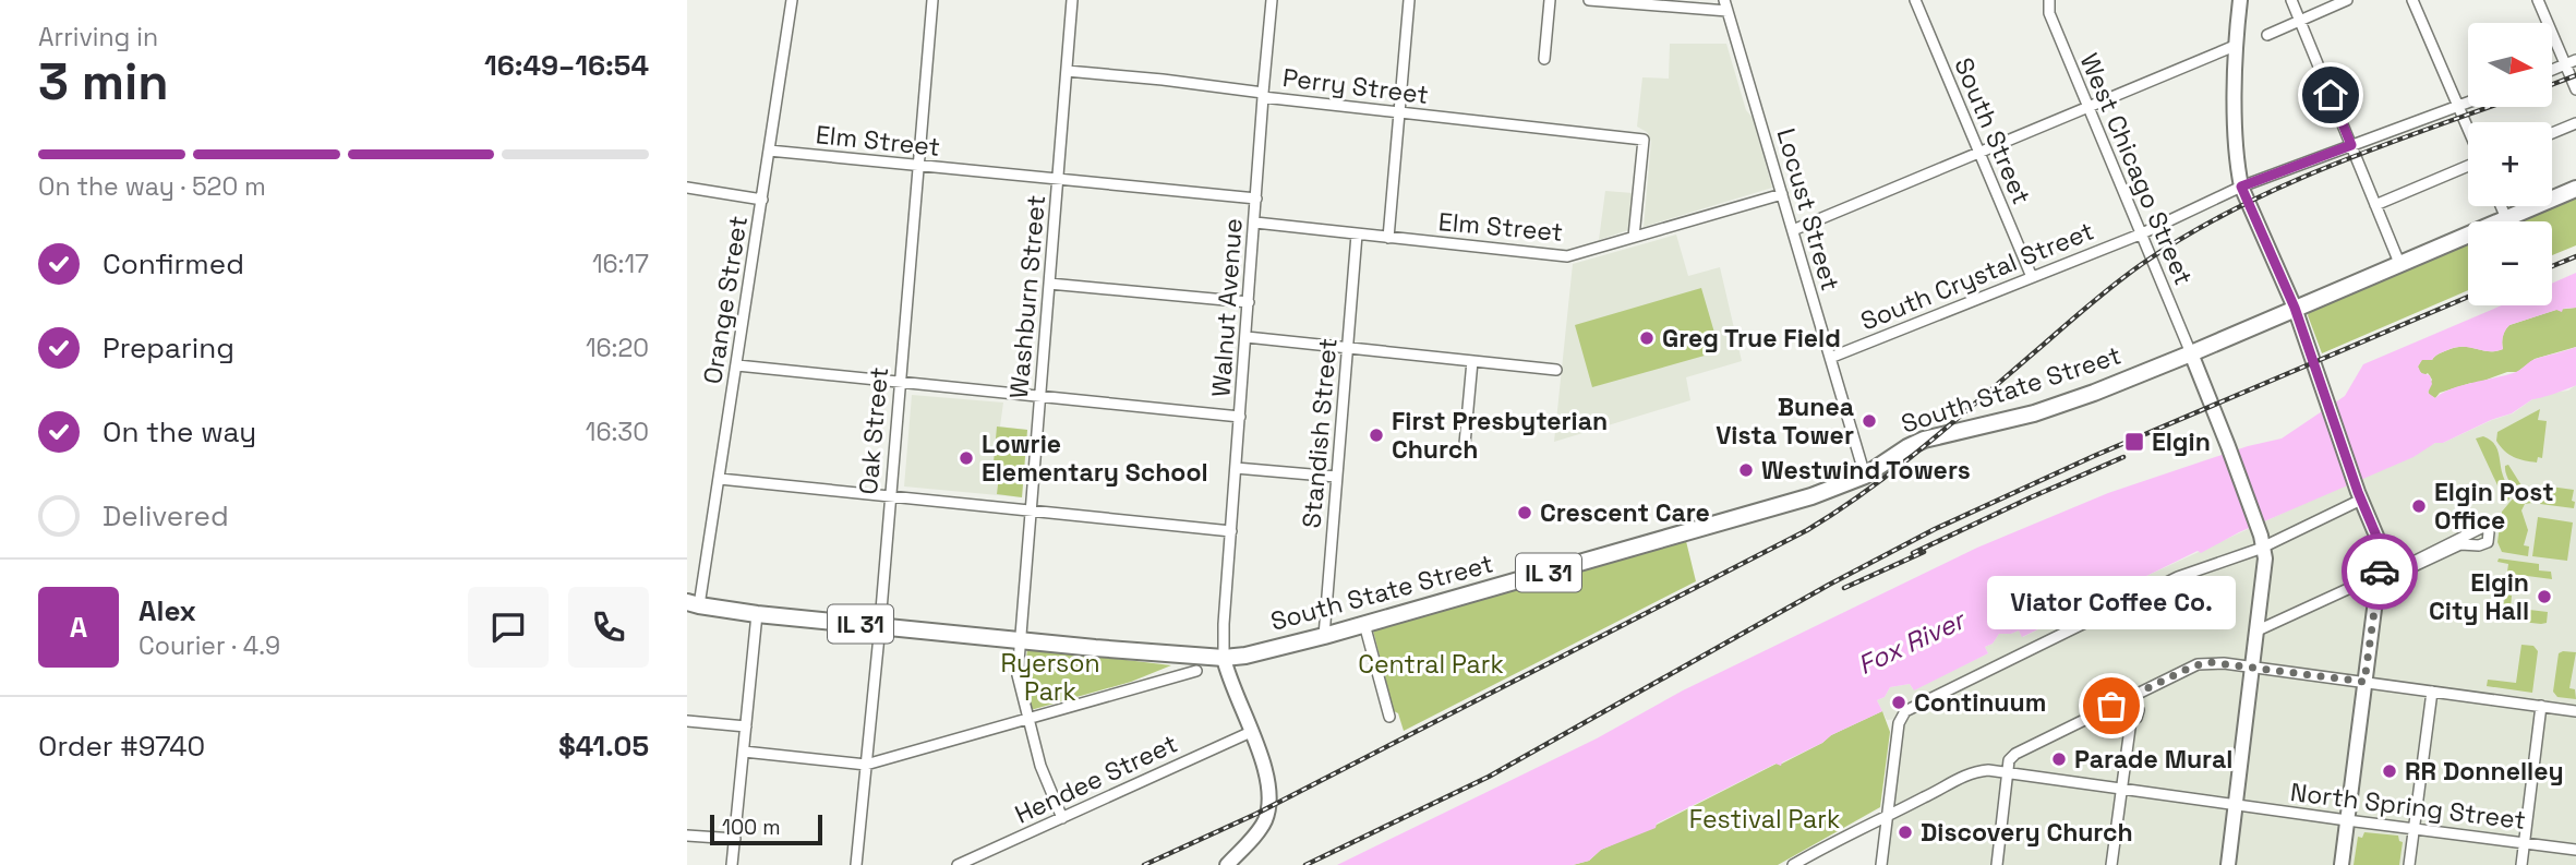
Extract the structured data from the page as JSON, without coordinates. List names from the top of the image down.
{
  "streets": {
    "main road": ["South State Street", "IL 31"],
    "street": [
      "Perry Street",
      "South Street",
      "Elm Street",
      "West Chicago Street",
      "Locust Street",
      "South Crystal Street",
      "Washburn Street",
      "Orange Street",
      "Walnut Avenue",
      "Oak Street",
      "Standish Street",
      "Hendee Street",
      "North Spring Street"
    ]
  },
  "crossings": [
    ["Perry Street", "Elm Street"],
    ["Perry Street", "Washburn Street"],
    ["Perry Street", "Walnut Avenue"],
    ["South Street", "South Crystal Street"],
    ["Elm Street", "Locust Street"],
    ["Elm Street", "Washburn Street"],
    ["Elm Street", "Orange Street"],
    ["Elm Street", "Walnut Avenue"],
    ["Elm Street", "Oak Street"],
    ["Elm Street", "Standish Street"],
    ["West Chicago Street", "South Crystal Street"],
    ["West Chicago Street", "South State Street"],
    ["West Chicago Street", "IL 31"],
    ["Locust Street", "South Crystal Street"],
    ["Locust Street", "South State Street"],
    ["Washburn Street", "South State Street"],
    ["Washburn Street", "Hendee Street"],
    ["Orange Street", "South State Street"],
    ["Walnut Avenue", "South State Street"],
    ["South State Street", "Oak Street"],
    ["South State Street", "Standish Street"],
    ["South State Street", "IL 31"]
  ],
  "water": ["Fox River"],
  "parks": ["Ryerson Park", "Central Park", "Festival Park"],
  "places": {
    "other": [
      "Greg True Field",
      "Bunea Vista Tower",
      "First Presbyterian Church",
      "Lowrie Elementary School",
      "Westwind Towers",
      "Elgin Post Office",
      "Crescent Care",
      "Elgin City Hall",
      "Continuum",
      "Viator Coffee Co.",
      "Parade Mural",
      "RR Donnelley",
      "Discovery Church"
    ],
    "transit": ["Elgin"]
  },
  "scale_bar": "100 m",
  "north": "right",
  "page": {
    "heading": ["3 min", "Arriving in", "16:49–16:54"],
    "panel": [
      "Alex",
      "Courier · 4.9",
      "Order #9740",
      "$41.05"
    ],
    "map_buttons": ["+", "−"],
    "bar": "On the way · 520 m",
    "list": [
      ["Confirmed", "16:17"],
      ["Preparing", "16:20"],
      ["On the way", "16:30"],
      "Delivered"
    ],
    "bubble": "Viator Coffee Co.",
    "round": "A",
    "scale": "100 m"
  }
}
